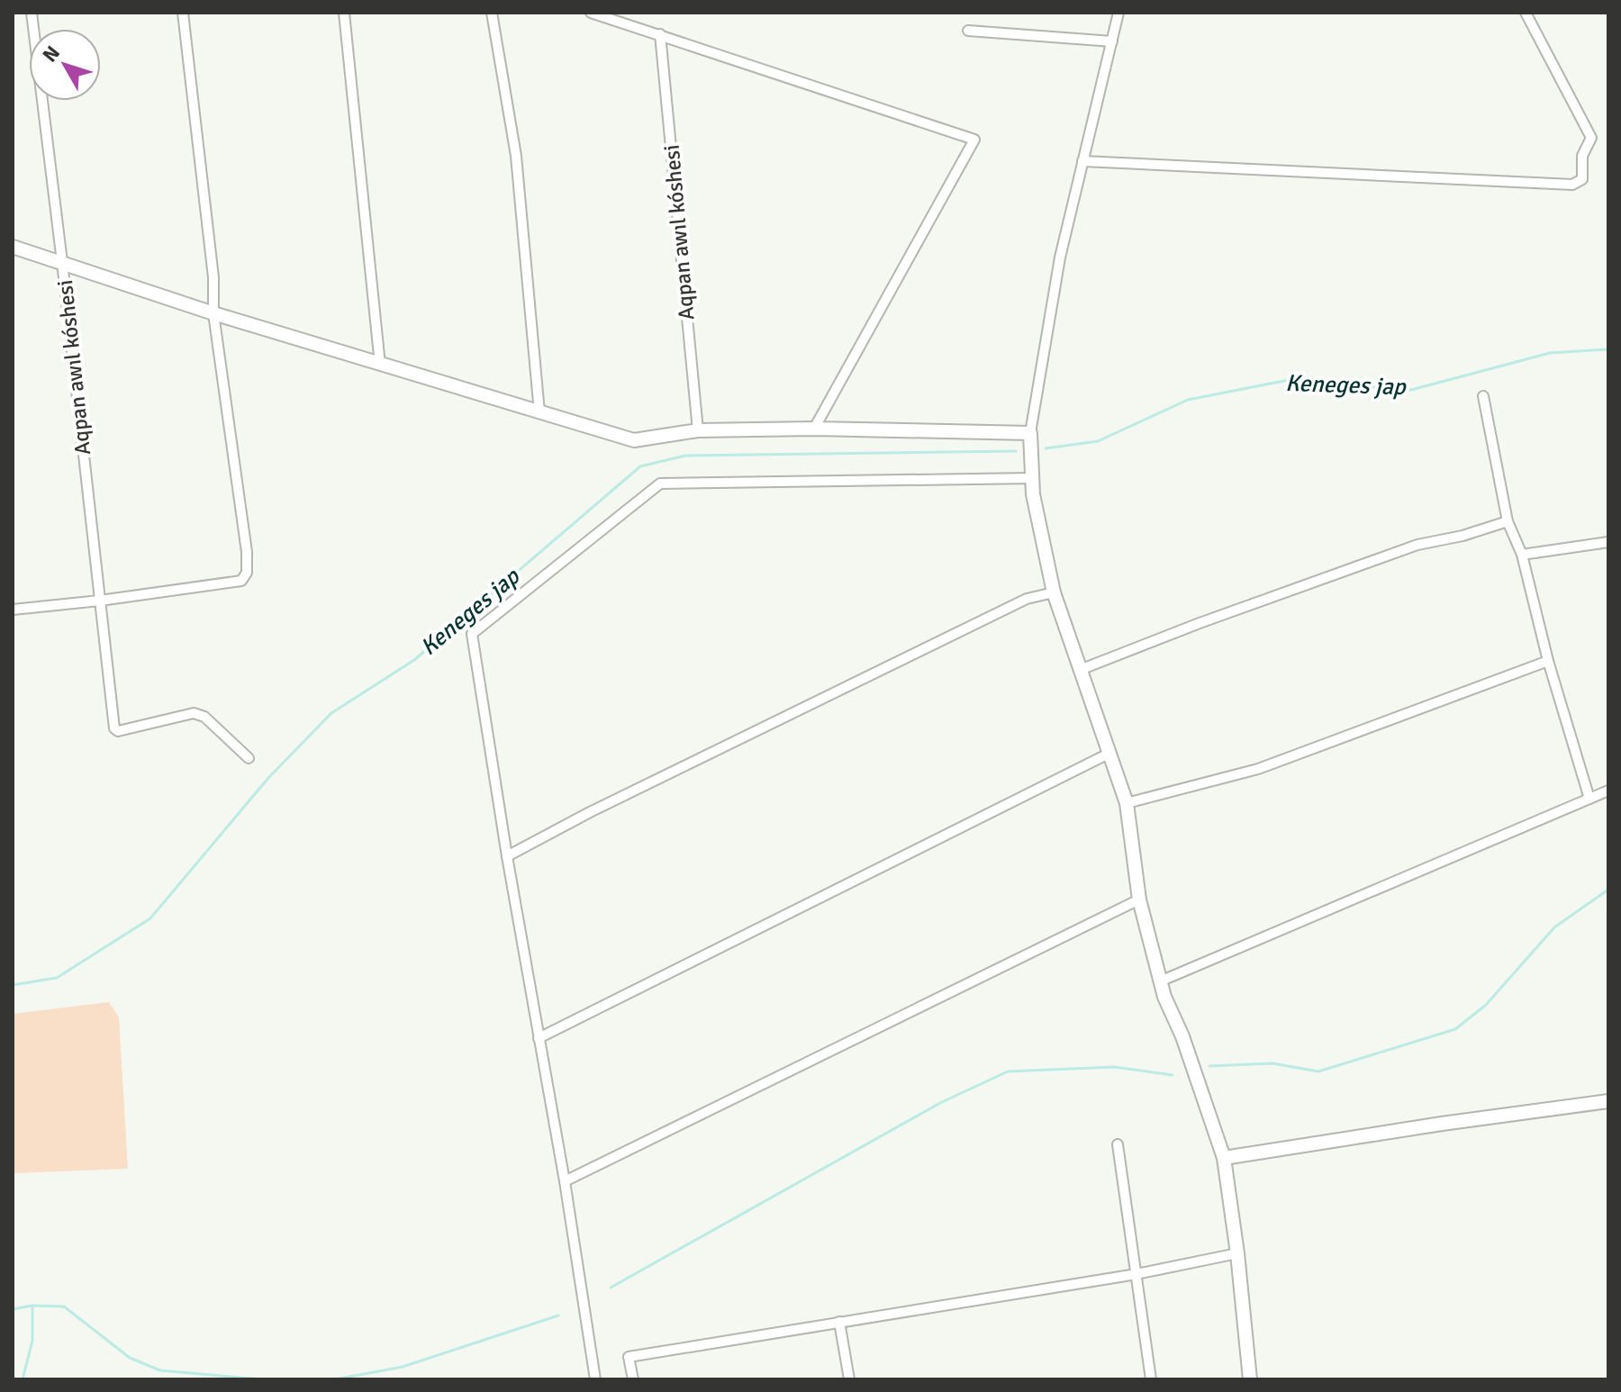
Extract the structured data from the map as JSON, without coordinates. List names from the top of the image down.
{
  "streets": {
    "street": ["Aqpan awıl kóshesi"]
  },
  "water": ["Keneges jap"],
  "north": "top left"
}
